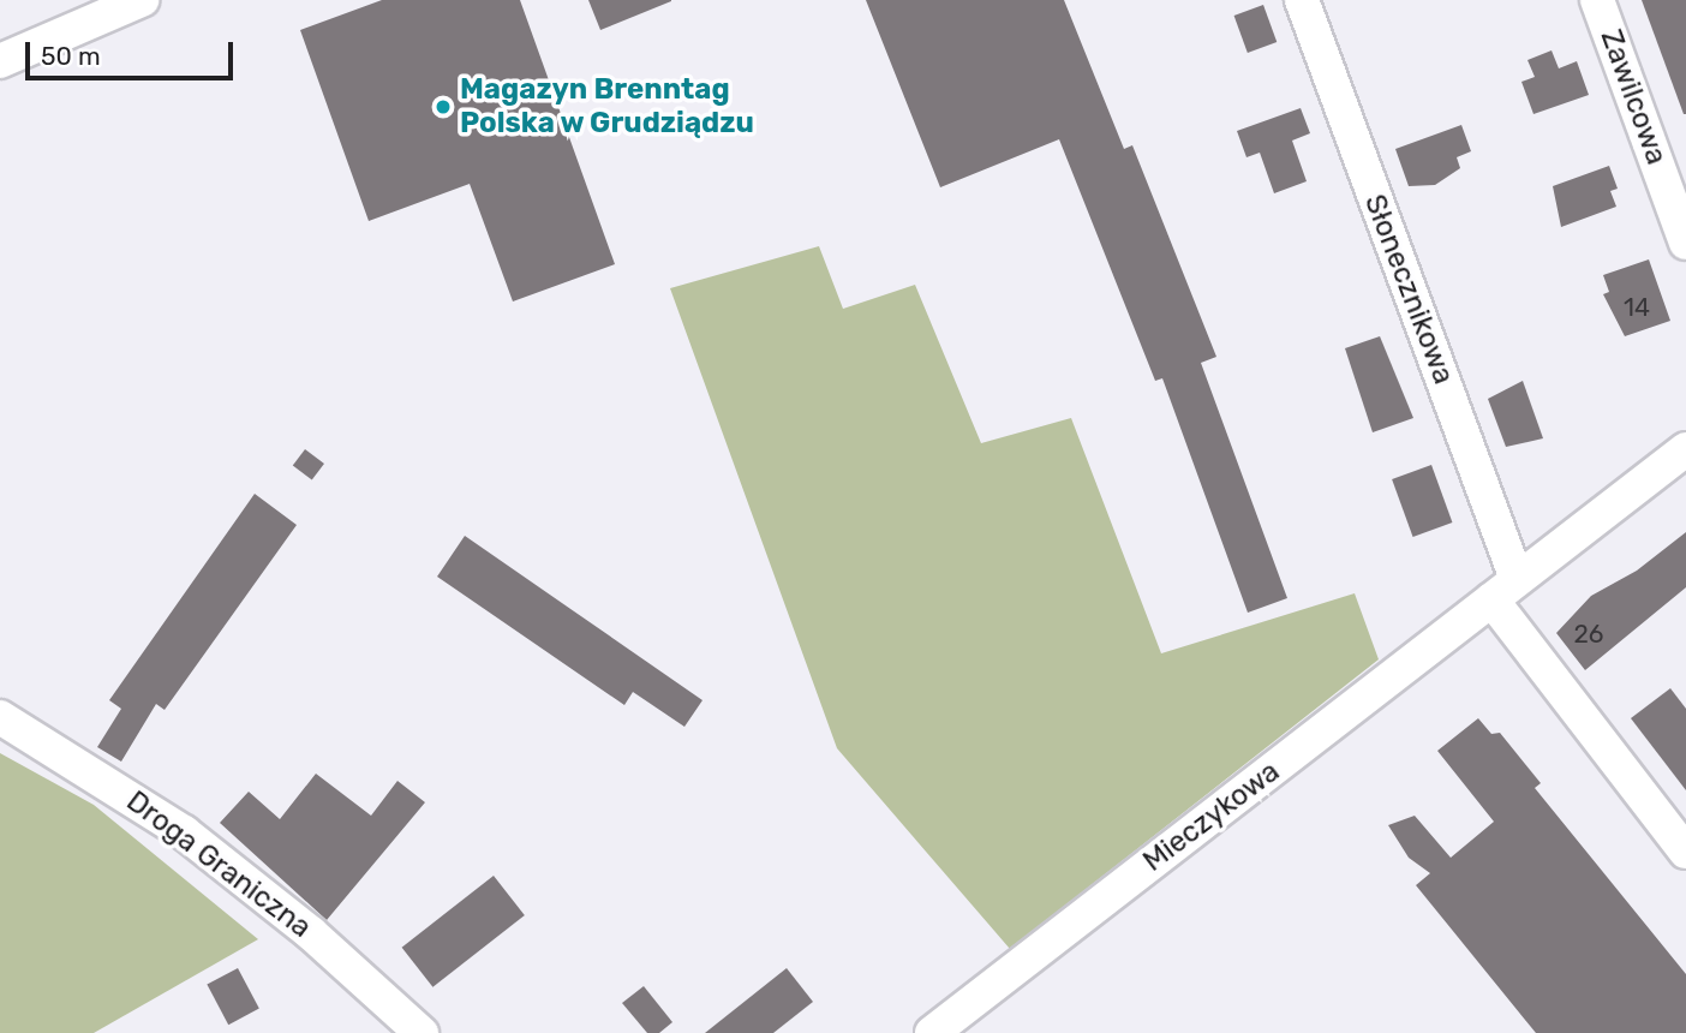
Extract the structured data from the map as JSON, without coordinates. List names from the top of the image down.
{
  "streets": {
    "street": [
      "Zawilcowa",
      "Słonecznikowa",
      "Mieczykowa",
      "Droga Graniczna"
    ]
  },
  "crossings": [
    ["Słonecznikowa", "Mieczykowa"]
  ],
  "places": ["Magazyn Brenntag Polska w Grudziądzu"],
  "house_numbers": ["14", "26"],
  "scale_bar": "50 m"
}
